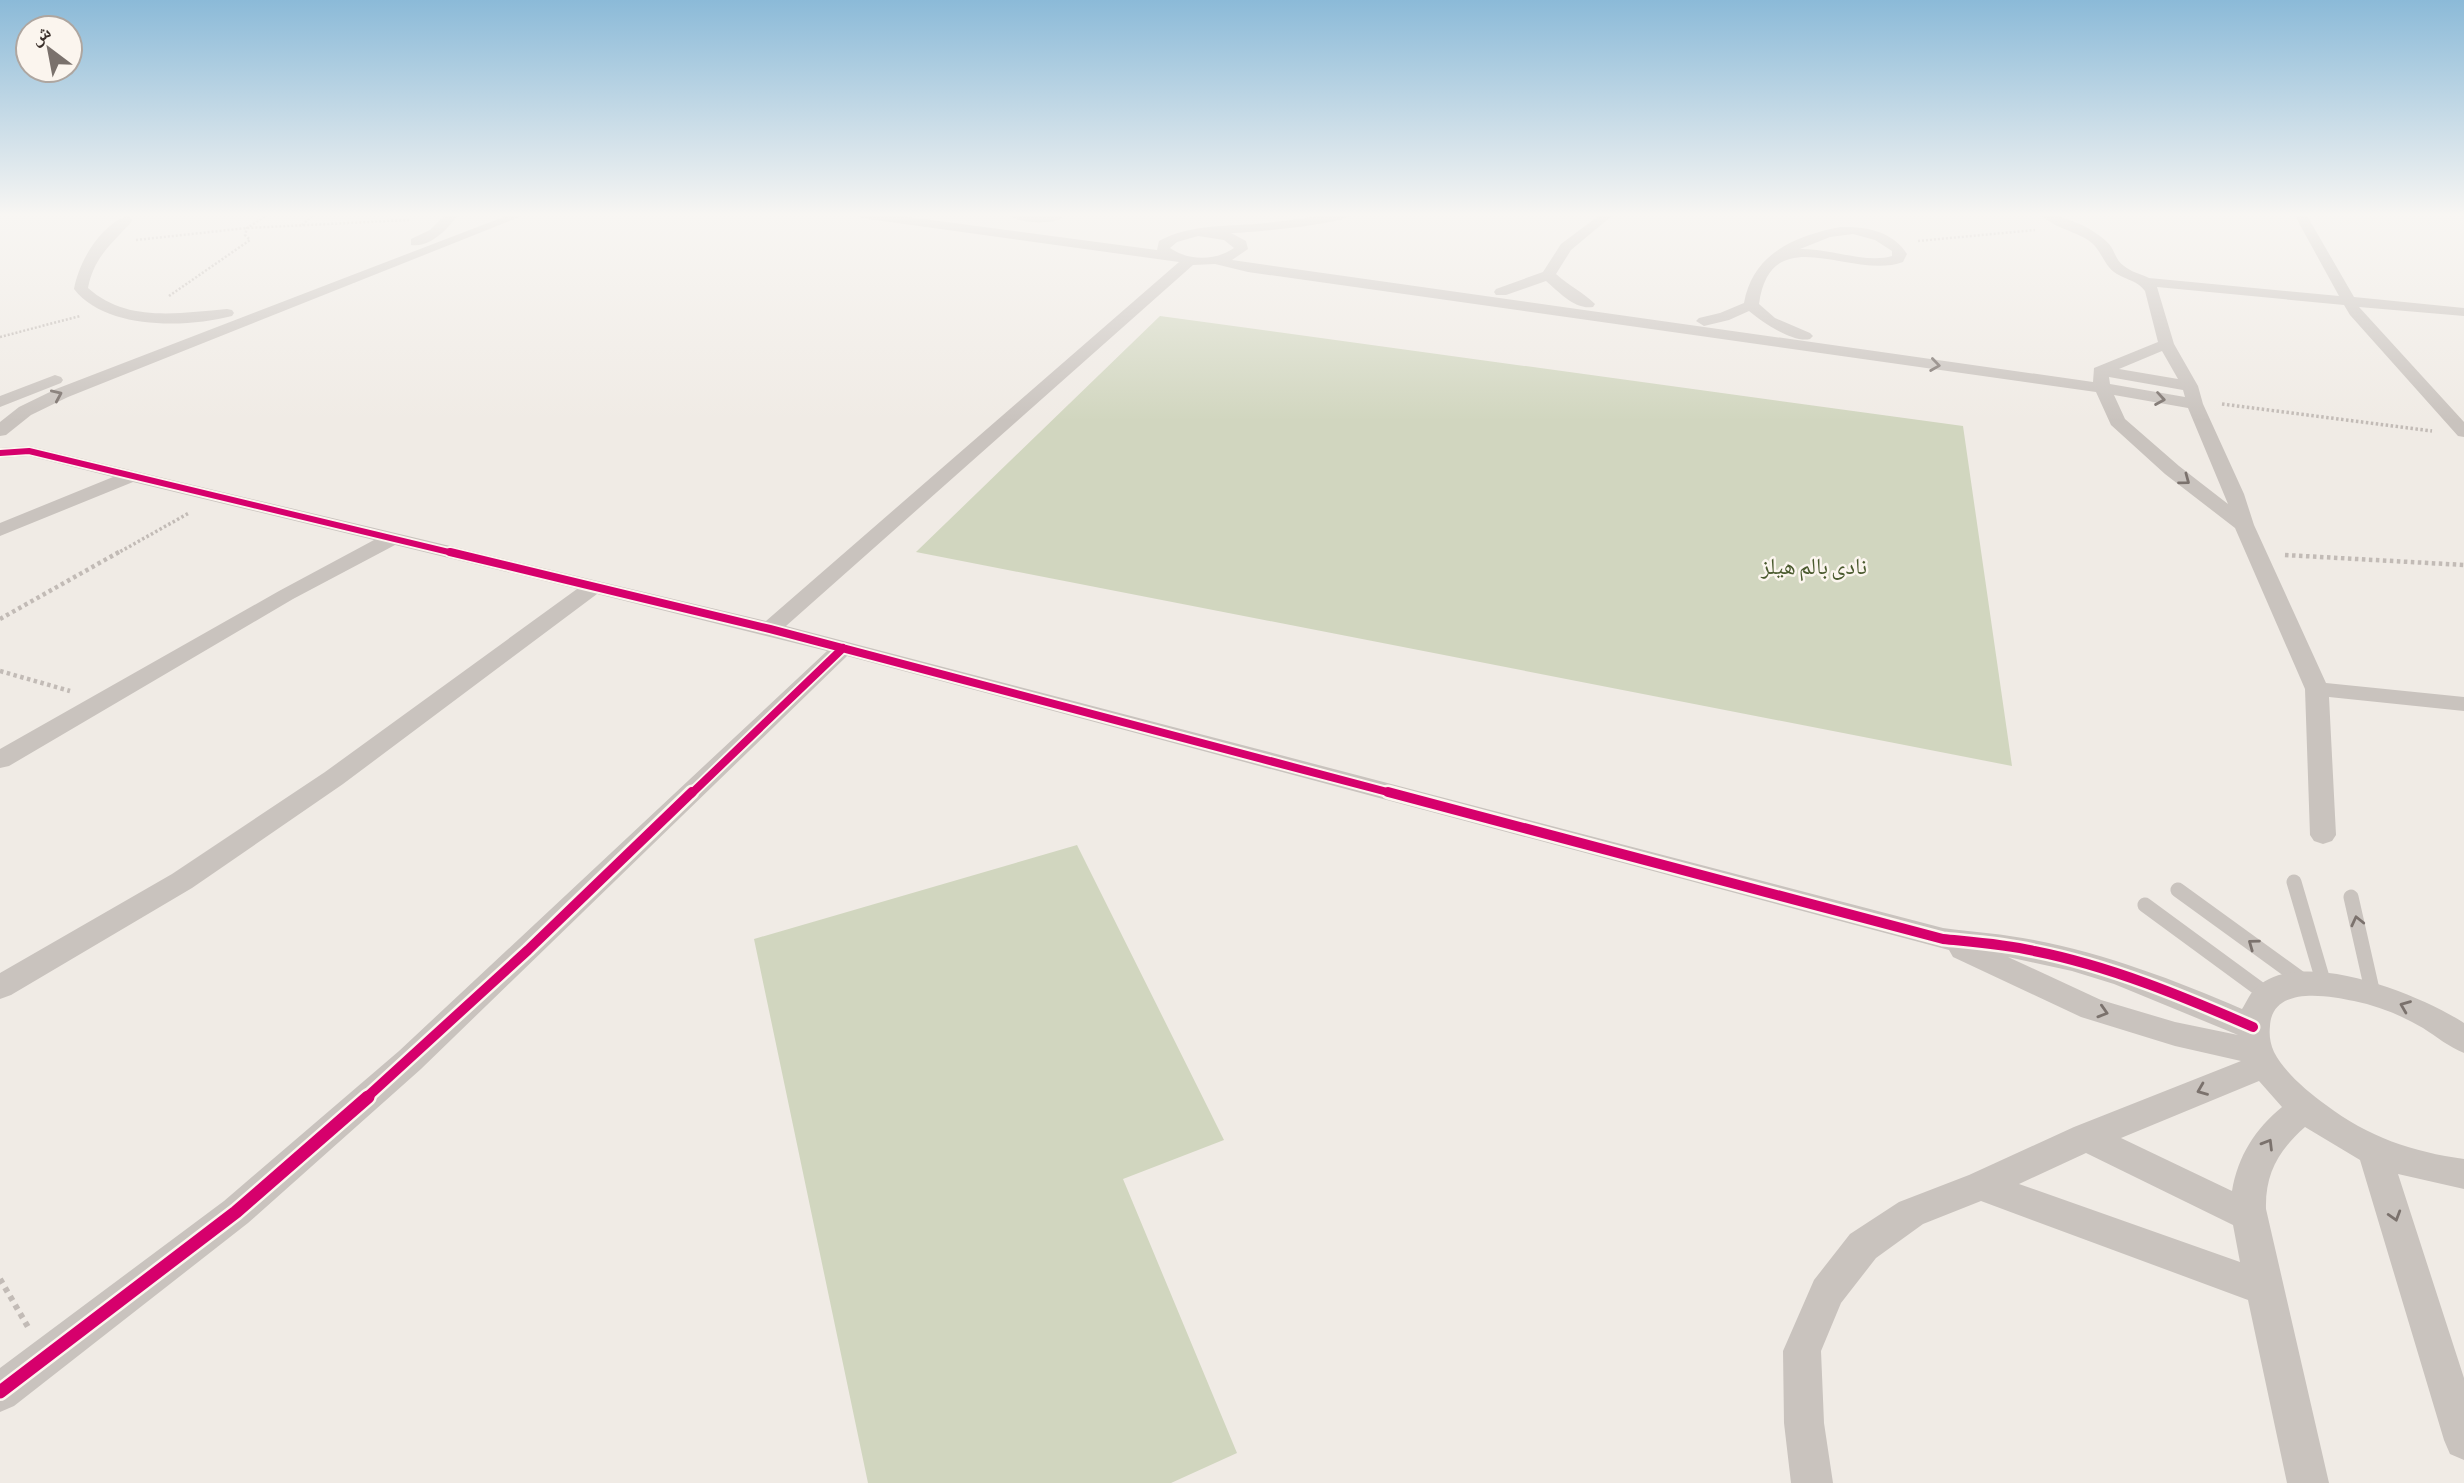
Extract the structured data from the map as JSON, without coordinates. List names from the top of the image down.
{
  "parks": ["نادى بالم هيلز"],
  "north": "top left"
}
